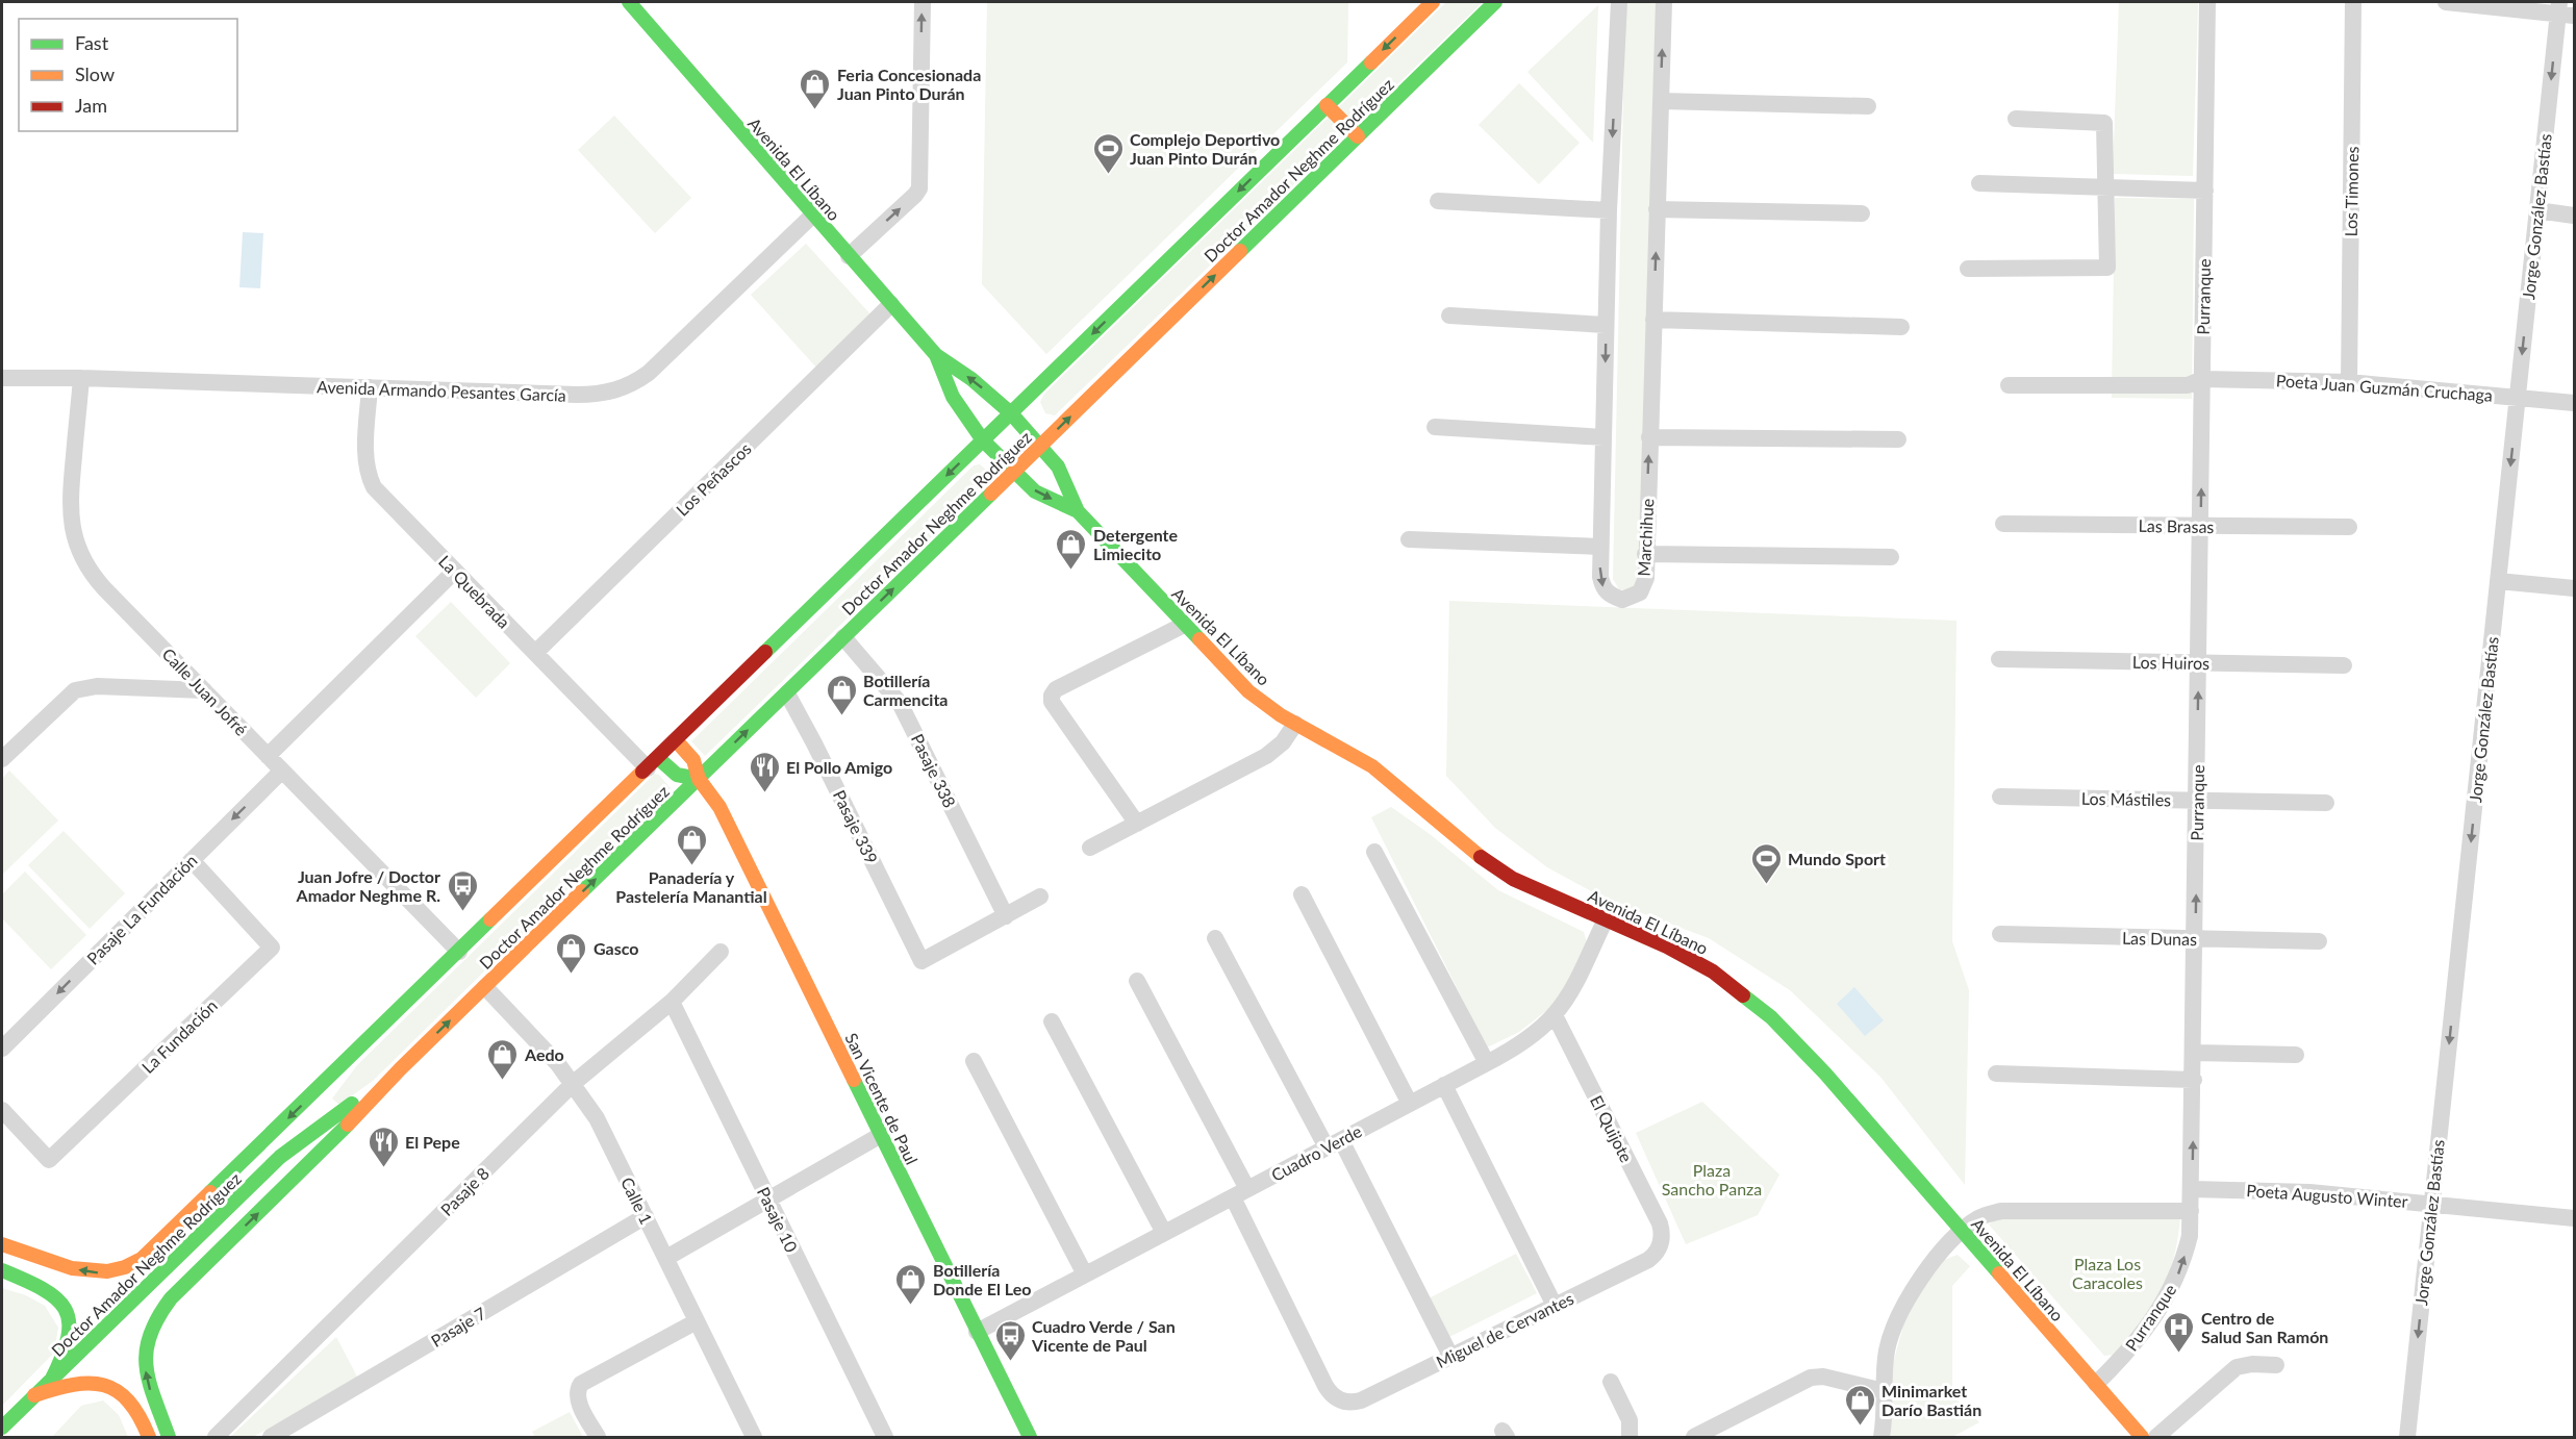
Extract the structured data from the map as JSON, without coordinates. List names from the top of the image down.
{
  "streets": {
    "main road": ["Avenida El Líbano", "Doctor Amador Neghme Rodríguez", "San Vicente de Paul"],
    "street": [
      "Los Timones",
      "Jorge González Bastías",
      "Purranque",
      "Poeta Juan Guzmán Cruchaga",
      "Avenida Armando Pesantes García",
      "Los Peñascos",
      "Las Brasas",
      "Marchihue",
      "La Quebrada",
      "Los Huiros",
      "Calle Juan Jofré",
      "Pasaje 338",
      "Los Mástiles",
      "Pasaje 339",
      "Pasaje La Fundación",
      "Las Dunas",
      "La Fundación",
      "El Quijote",
      "Cuadro Verde",
      "Pasaje 8",
      "Poeta Augusto Winter",
      "Calle 1",
      "Pasaje 10",
      "Pasaje 7",
      "Miguel de Cervantes"
    ]
  },
  "crossings": [
    ["Avenida El Líbano", "Doctor Amador Neghme Rodríguez"],
    ["Avenida El Líbano", "Purranque"],
    ["Avenida El Líbano", "Avenida Armando Pesantes García"],
    ["Avenida El Líbano", "Los Peñascos"],
    ["Avenida El Líbano", "Cuadro Verde"],
    ["Doctor Amador Neghme Rodríguez", "La Quebrada"],
    ["Doctor Amador Neghme Rodríguez", "Calle Juan Jofré"],
    ["Doctor Amador Neghme Rodríguez", "Pasaje 338"],
    ["Doctor Amador Neghme Rodríguez", "Pasaje 339"],
    ["Doctor Amador Neghme Rodríguez", "San Vicente de Paul"],
    ["Doctor Amador Neghme Rodríguez", "Calle 1"],
    ["Los Timones", "Poeta Juan Guzmán Cruchaga"],
    ["Jorge González Bastías", "Poeta Juan Guzmán Cruchaga"],
    ["Jorge González Bastías", "Poeta Augusto Winter"],
    ["Purranque", "Poeta Juan Guzmán Cruchaga"],
    ["Purranque", "Las Brasas"],
    ["Purranque", "Los Huiros"],
    ["Purranque", "Los Mástiles"],
    ["Purranque", "Las Dunas"],
    ["Purranque", "Poeta Augusto Winter"],
    ["Avenida Armando Pesantes García", "La Quebrada"],
    ["Avenida Armando Pesantes García", "Calle Juan Jofré"],
    ["Los Peñascos", "La Quebrada"],
    ["Calle Juan Jofré", "Pasaje La Fundación"],
    ["Pasaje 338", "Pasaje 339"],
    ["Pasaje La Fundación", "La Fundación"],
    ["San Vicente de Paul", "Cuadro Verde"],
    ["El Quijote", "Cuadro Verde"],
    ["El Quijote", "Miguel de Cervantes"],
    ["Cuadro Verde", "Miguel de Cervantes"],
    ["Pasaje 8", "Calle 1"],
    ["Pasaje 8", "Pasaje 10"],
    ["Calle 1", "Pasaje 7"]
  ],
  "one_way": ["Jorge González Bastías", "Purranque", "Pasaje La Fundación"],
  "parks": ["Plaza Sancho Panza", "Plaza Los Caracoles"],
  "places": {
    "shop": [
      "Feria Concesionada Juan Pinto Durán",
      "Detergente Limiecito",
      "Botillería Carmencita",
      "Panadería y Pastelería Manantial",
      "Gasco",
      "Aedo",
      "Botillería Donde El Leo",
      "Minimarket Darío Bastián"
    ],
    "sports": ["Complejo Deportivo Juan Pinto Durán", "Mundo Sport"],
    "restaurant": ["El Pollo Amigo", "El Pepe"],
    "bus stop": ["Juan Jofre / Doctor Amador Neghme R.", "Cuadro Verde / San Vicente de Paul"],
    "hospital": ["Centro de Salud San Ramón"]
  },
  "legend": ["Fast", "Slow", "Jam"]
}
